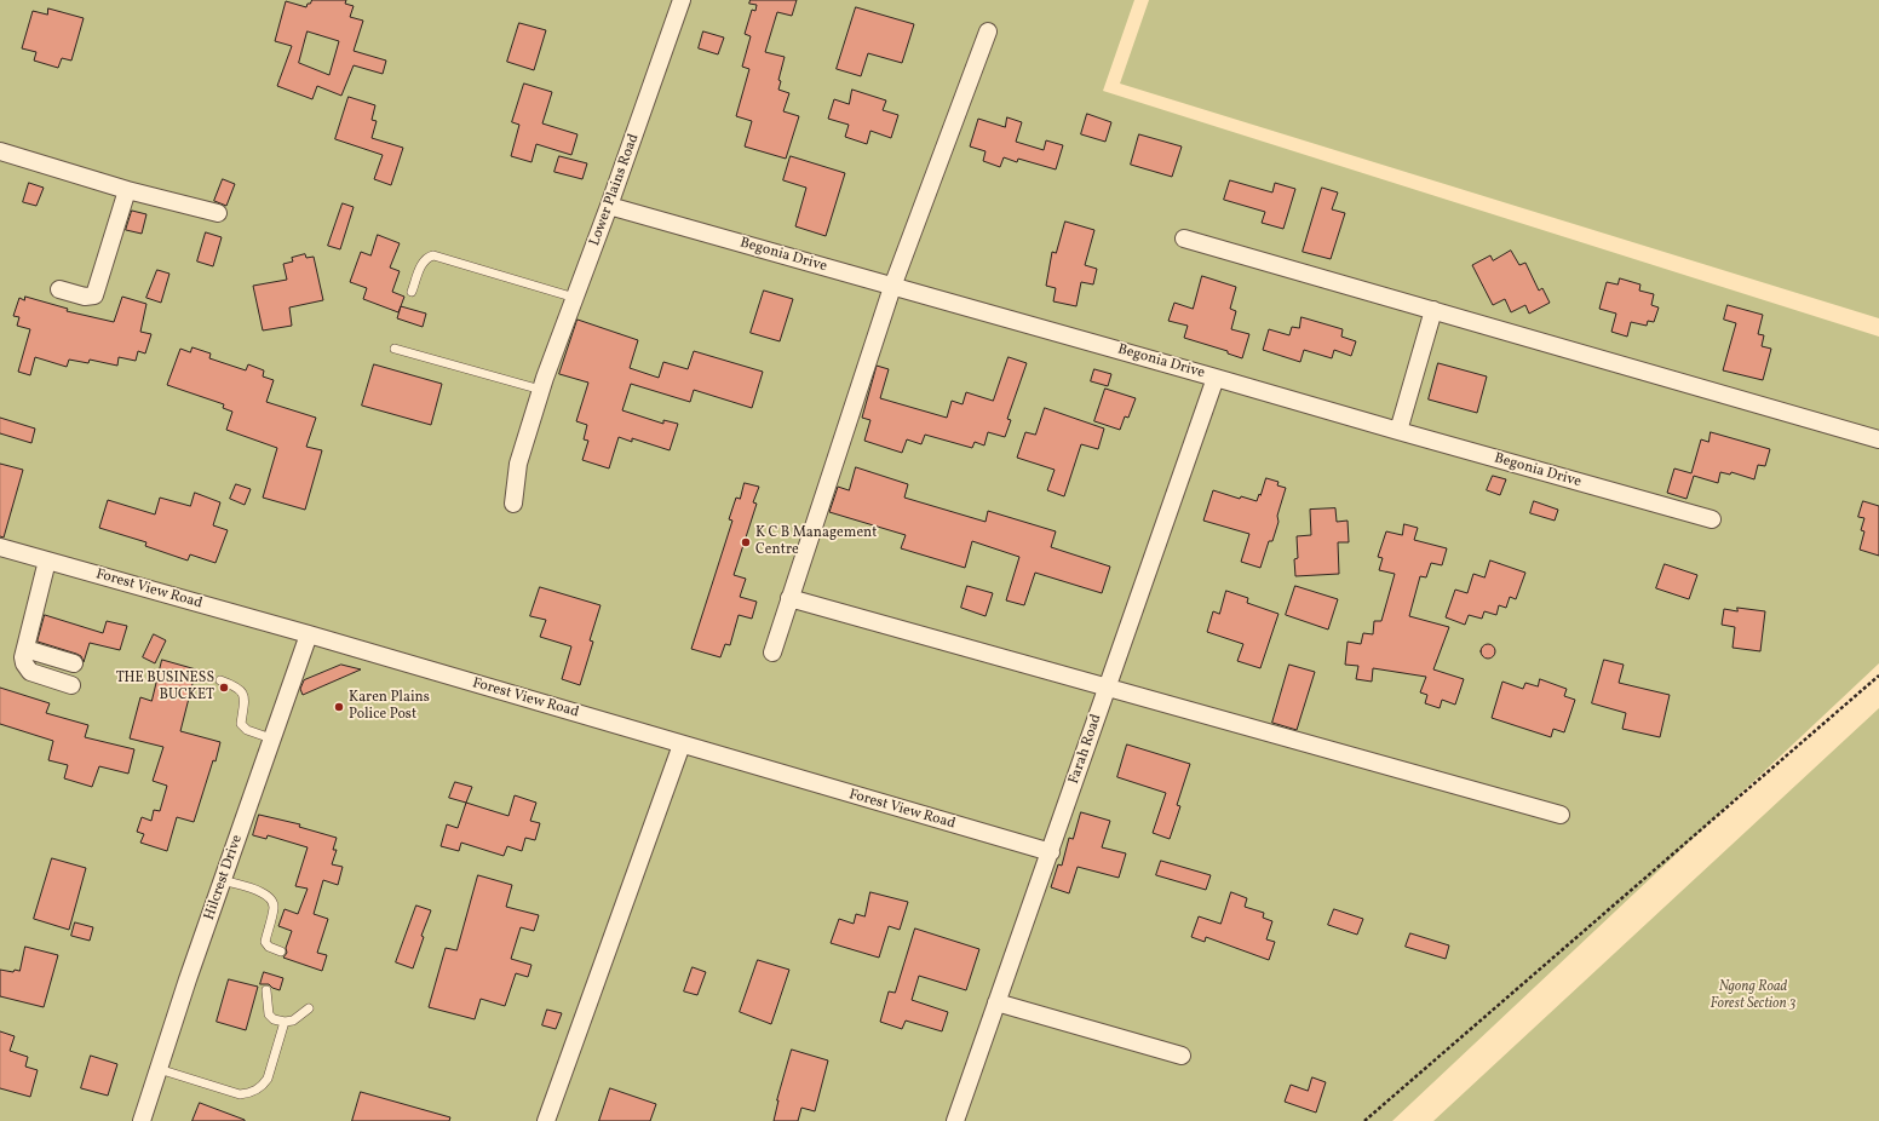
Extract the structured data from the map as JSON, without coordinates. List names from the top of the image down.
{
  "streets": {
    "street": [
      "Lower Plains Road",
      "Begonia Drive",
      "Forest View Road",
      "Farah Road",
      "Hilcrest Drive"
    ]
  },
  "crossings": [
    ["Lower Plains Road", "Begonia Drive"],
    ["Begonia Drive", "Farah Road"],
    ["Forest View Road", "Farah Road"],
    ["Forest View Road", "Hilcrest Drive"]
  ],
  "parks": ["Ngong Road Forest Section 3"],
  "places": ["K C B Management Centre", "THE BUSINESS BUCKET", "Karen Plains Police Post"]
}
